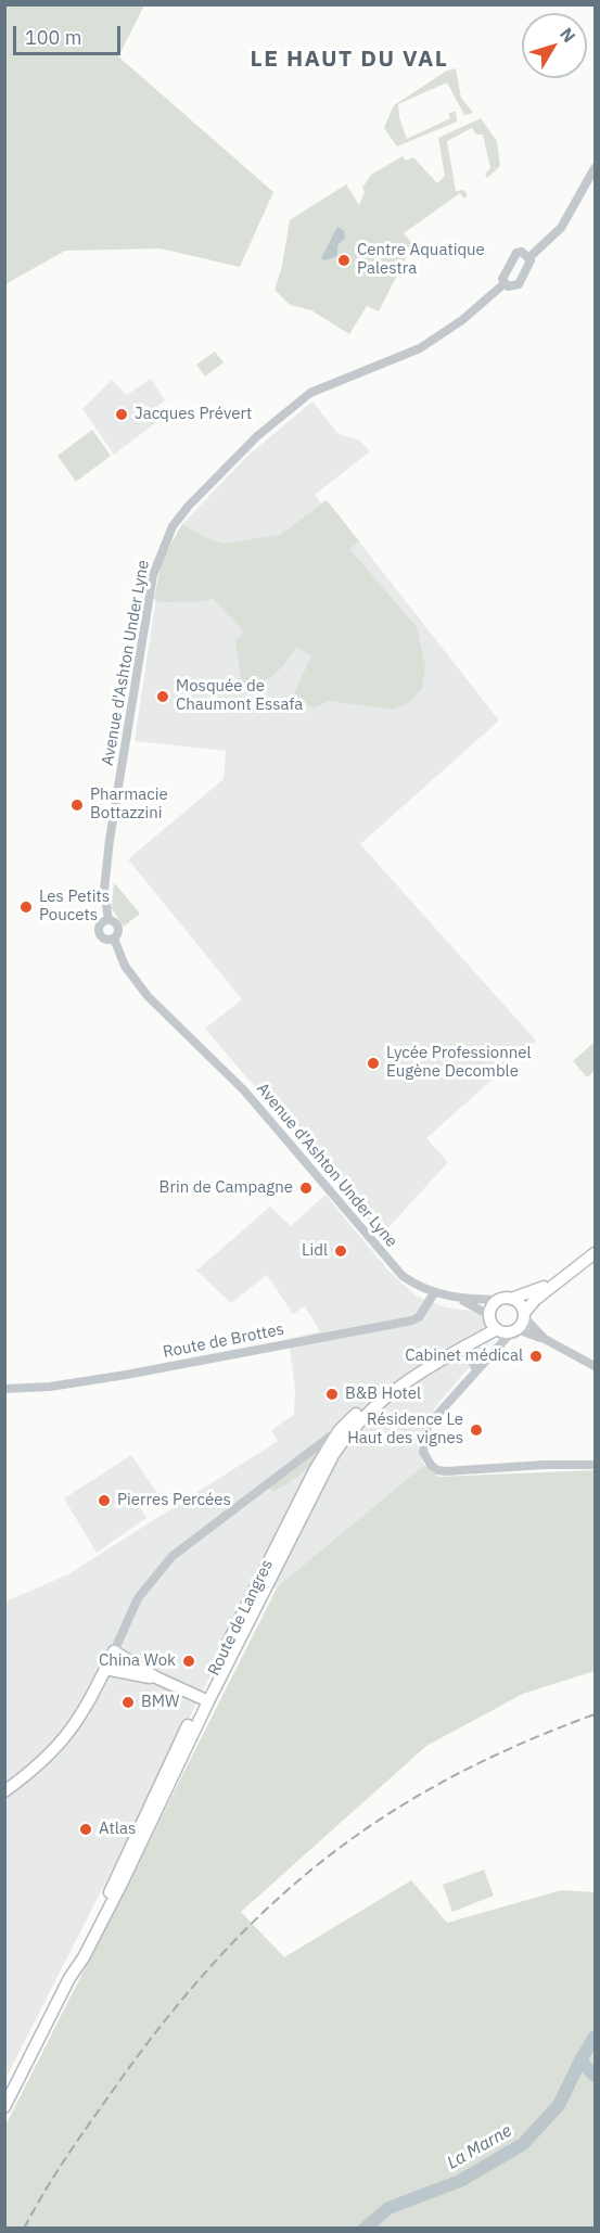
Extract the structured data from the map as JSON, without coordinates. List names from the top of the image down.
{
  "streets": {
    "main road": ["Route de Langres"],
    "street": ["Avenue d'Ashton Under Lyne", "Route de Brottes"]
  },
  "crossings": [
    ["Avenue d'Ashton Under Lyne", "Route de Brottes"],
    ["Avenue d'Ashton Under Lyne", "Route de Langres"]
  ],
  "districts": ["LE HAUT DU VAL"],
  "water": ["La Marne"],
  "places": [
    "Centre Aquatique Palestra",
    "Jacques Prévert",
    "Mosquée de Chaumont Essafa",
    "Pharmacie Bottazzini",
    "Les Petits Poucets",
    "Lycée Professionnel Eugène Decomble",
    "Brin de Campagne",
    "Lidl",
    "Cabinet médical",
    "B&B Hotel",
    "Résidence Le Haut des vignes",
    "Pierres Percées",
    "China Wok",
    "BMW",
    "Atlas"
  ],
  "scale_bar": "100 m",
  "north": "top right"
}
